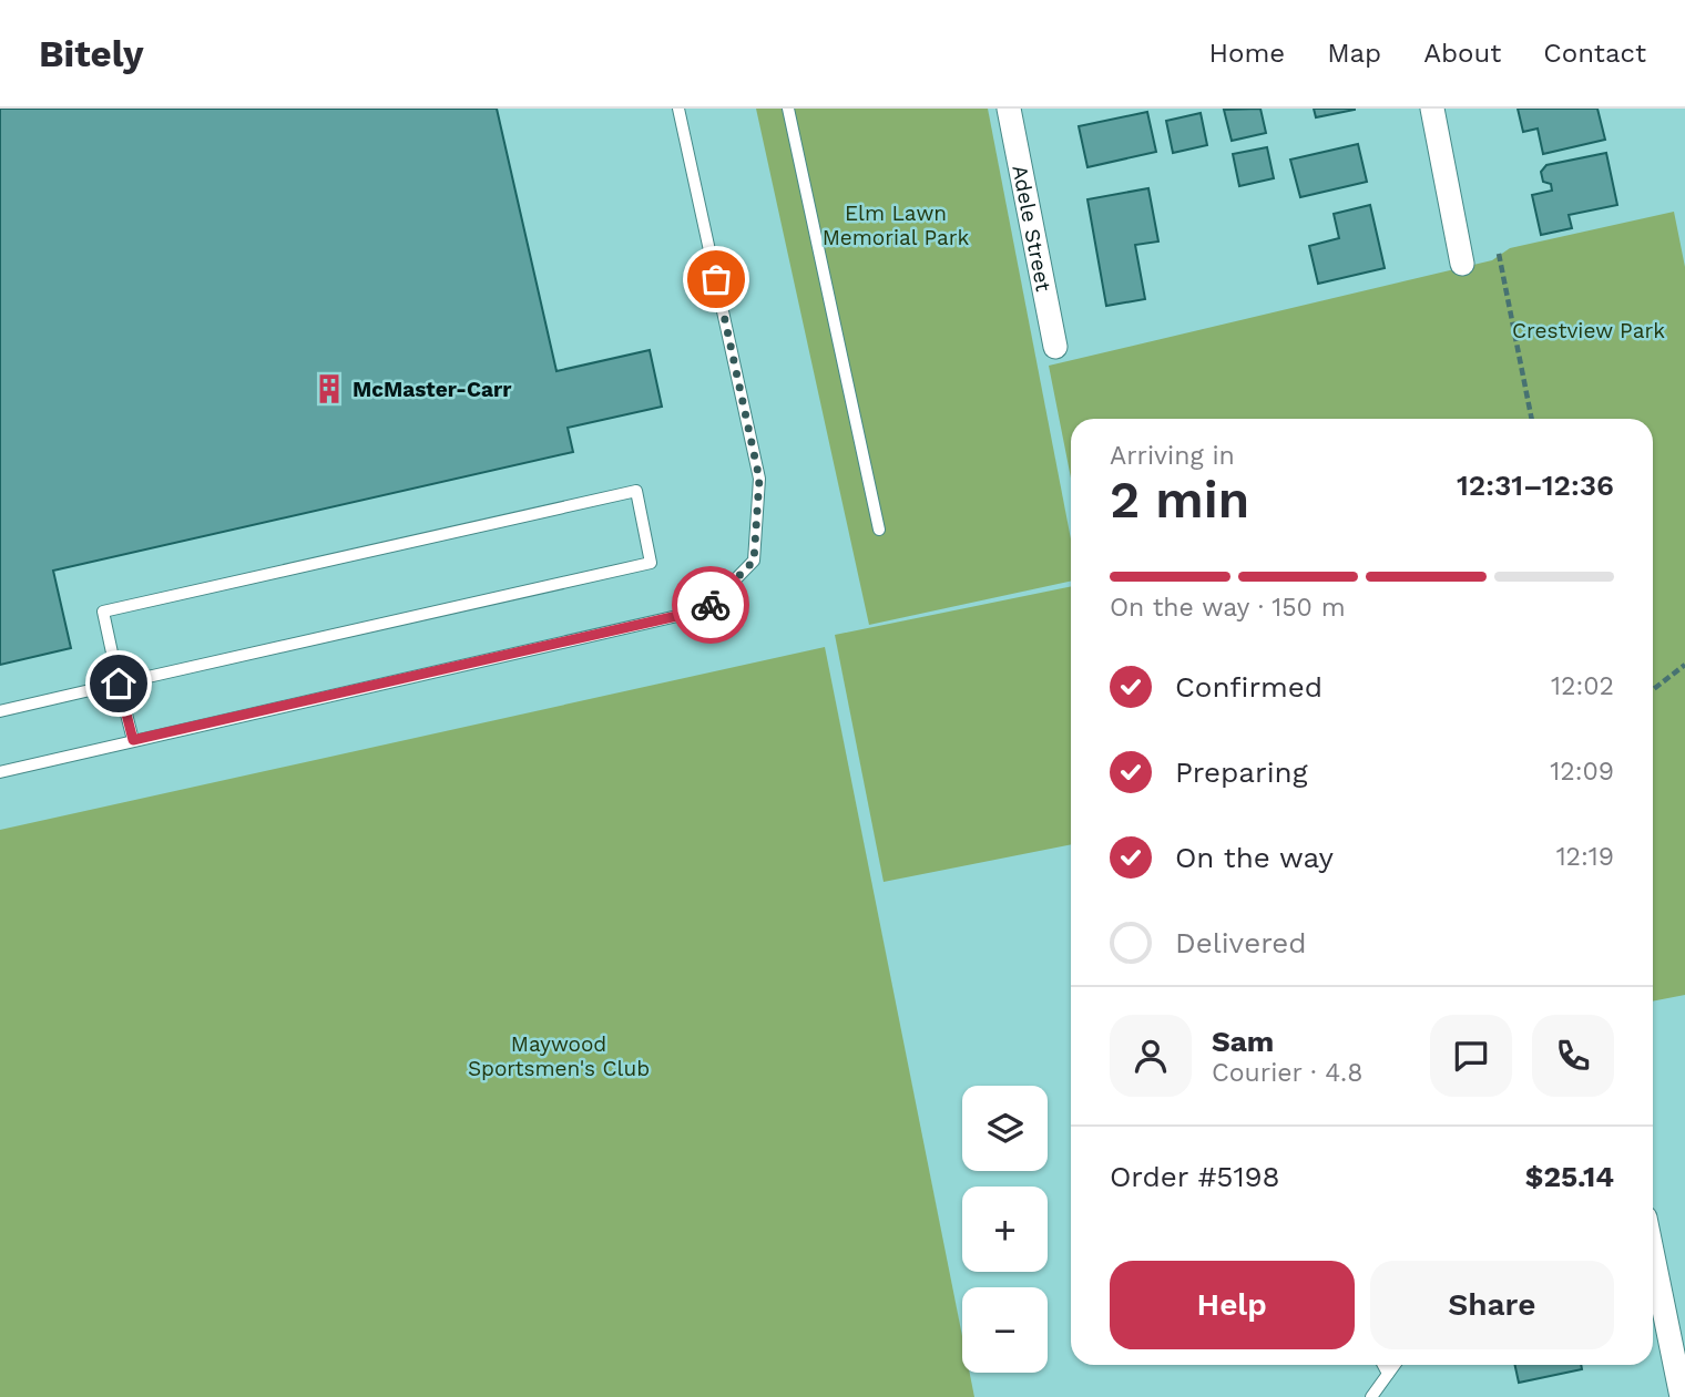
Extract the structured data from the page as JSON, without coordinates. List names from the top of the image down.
{
  "streets": {
    "street": ["Adele Street"]
  },
  "parks": ["Elm Lawn Memorial Park", "Crestview Park", "Maywood Sportsmen's Club"],
  "places": {
    "building": ["McMaster-Carr"]
  },
  "page": {
    "header": "Bitely",
    "nav": [
      "Home",
      "Map",
      "About",
      "Contact"
    ],
    "heading": ["2 min", "Arriving in", "12:31–12:36"],
    "panel": [
      "Sam",
      "Courier · 4.8",
      "Order #5198",
      "$25.14"
    ],
    "bar": "On the way · 150 m",
    "list": [
      ["Confirmed", "12:02"],
      ["Preparing", "12:09"],
      ["On the way", "12:19"],
      "Delivered"
    ],
    "map_buttons": ["+", "−"],
    "buttons": ["Help", "Share"]
  }
}
